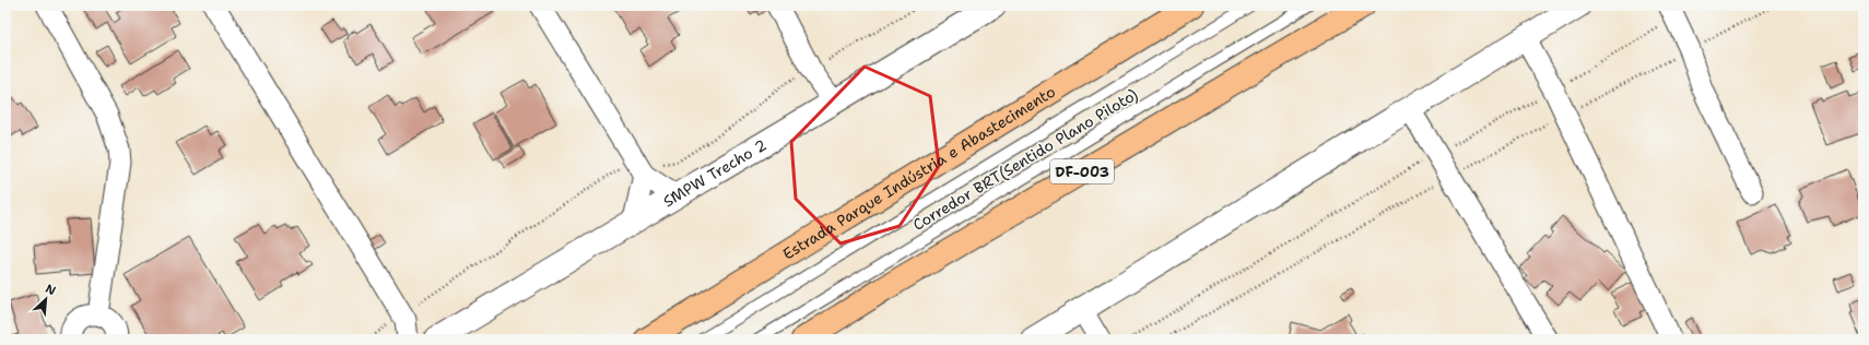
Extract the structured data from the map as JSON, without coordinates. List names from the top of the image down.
{
  "streets": {
    "highway": ["DF-003", "Estrada Parque Indústria e Abastecimento"],
    "street": ["SMPW Trecho 2"],
    "lane": ["Corredor BRT(Sentido Plano Piloto)"]
  },
  "north": "top right"
}
